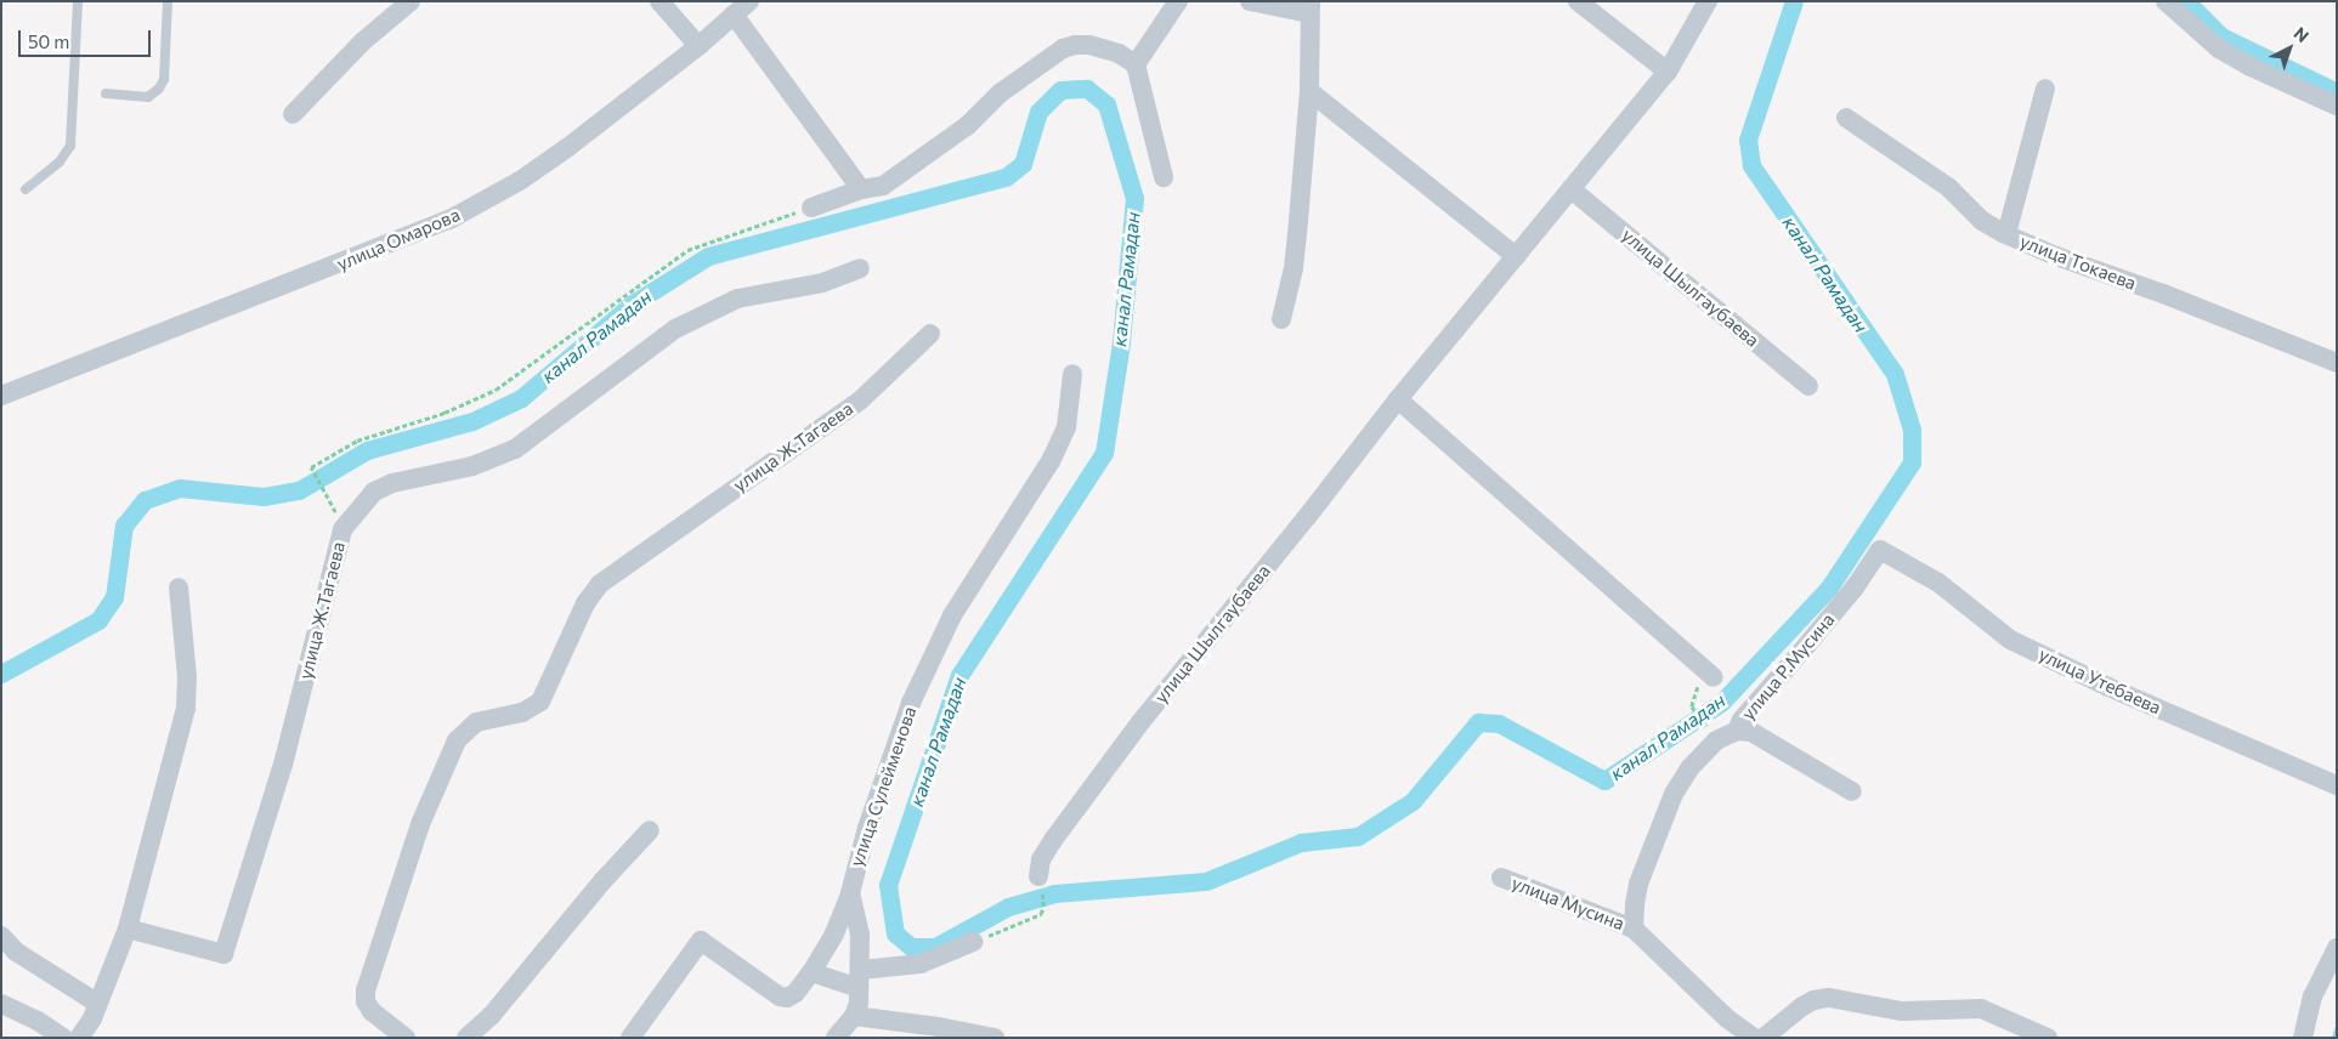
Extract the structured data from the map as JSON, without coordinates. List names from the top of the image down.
{
  "streets": {
    "street": [
      "улица Омарова",
      "улица Токаева",
      "улица Шылгаубаева",
      "улица Ж.Тагаева",
      "улица Р.Мусина",
      "улица Утебаева",
      "улица Сулейменова",
      "улица Мусина"
    ]
  },
  "crossings": [
    ["улица Р.Мусина", "улица Утебаева"],
    ["улица Р.Мусина", "улица Мусина"]
  ],
  "water": ["канал Рамадан"],
  "scale_bar": "50 m",
  "north": "top right"
}
